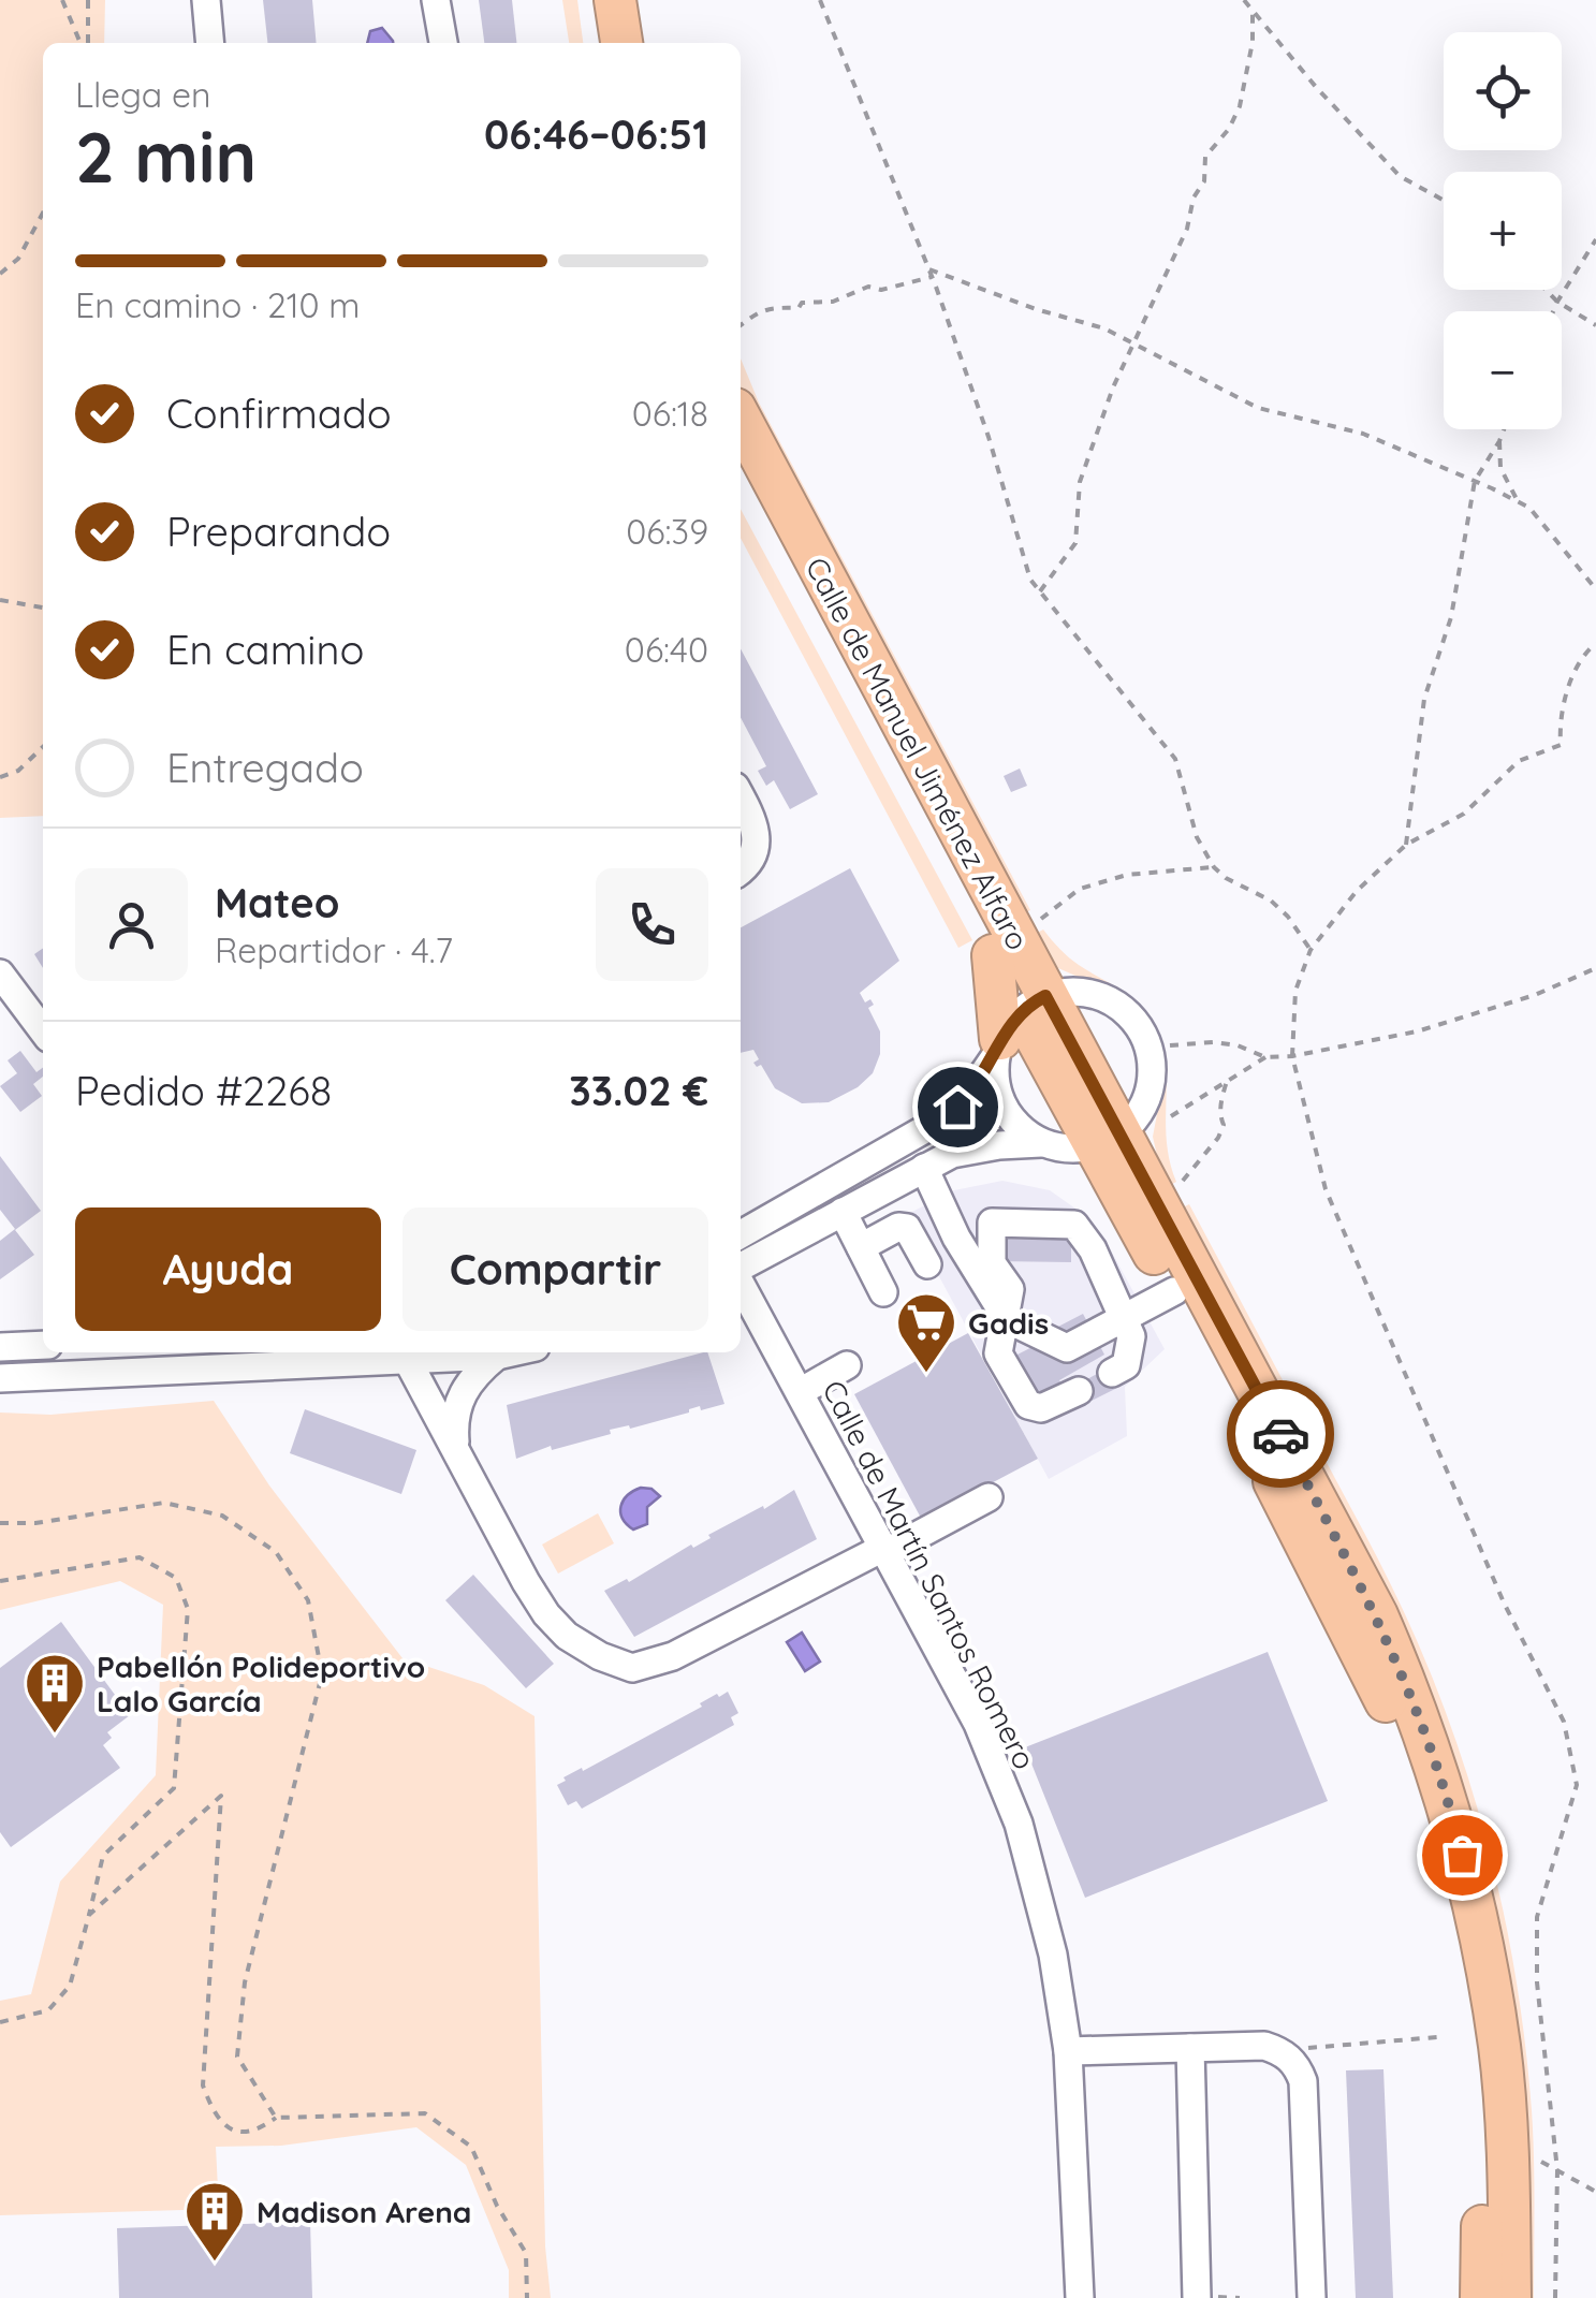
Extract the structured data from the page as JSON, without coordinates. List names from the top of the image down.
{
  "streets": {
    "highway": ["Calle de Manuel Jiménez Alfaro"],
    "street": ["Calle de Martín Santos Romero"]
  },
  "places": {
    "supermarket": ["Gadis"],
    "building": ["Pabellón Polideportivo Lalo García", "Madison Arena"]
  },
  "page": {
    "map_buttons": ["+", "−"],
    "heading": ["2 min", "Llega en", "06:46–06:51"],
    "panel": [
      "Mateo",
      "Repartidor · 4.7",
      "Pedido #2268",
      "33.02 €"
    ],
    "bar": "En camino · 210 m",
    "list": [
      ["Confirmado", "06:18"],
      ["Preparando", "06:39"],
      ["En camino", "06:40"],
      "Entregado"
    ],
    "buttons": ["Ayuda", "Compartir"]
  }
}
